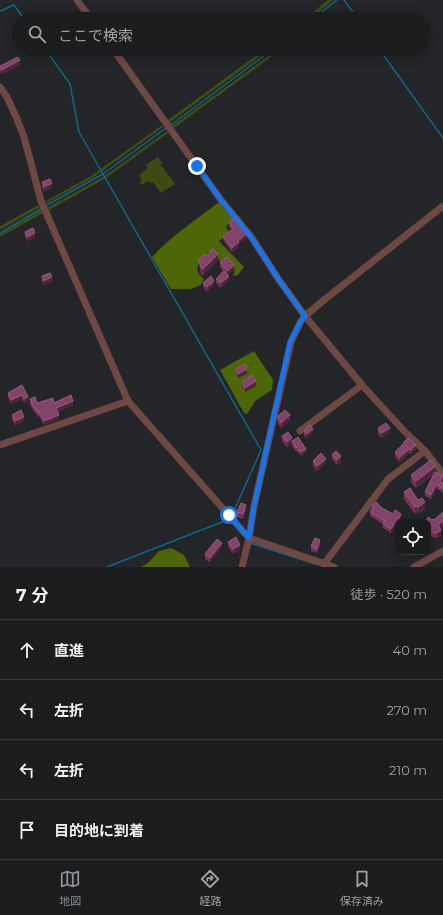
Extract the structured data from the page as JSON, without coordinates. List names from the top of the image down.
{
  "page": {
    "search": "ここで検索",
    "heading": ["7 分", "徒歩 · 520 m"],
    "list": [
      ["直進", "40 m"],
      ["左折", "270 m"],
      ["左折", "210 m"],
      "目的地に到着"
    ],
    "nav": ["地図", "経路", "保存済み"]
  }
}
